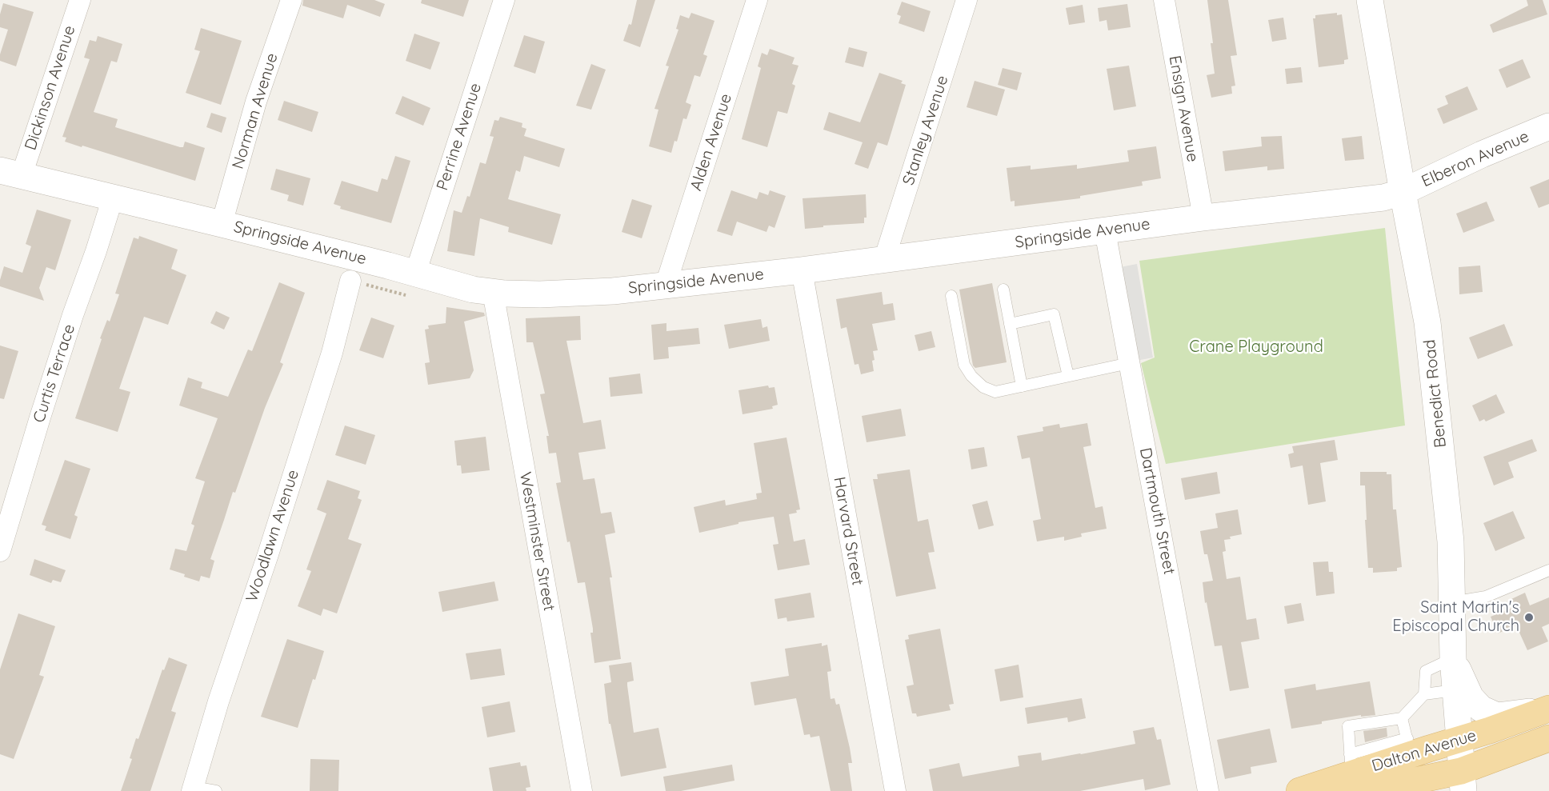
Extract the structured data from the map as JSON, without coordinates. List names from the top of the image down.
{
  "streets": {
    "main road": ["Dalton Avenue"],
    "street": [
      "Dickinson Avenue",
      "Ensign Avenue",
      "Norman Avenue",
      "Stanley Avenue",
      "Perrine Avenue",
      "Alden Avenue",
      "Elberon Avenue",
      "Springside Avenue",
      "Curtis Terrace",
      "Benedict Road",
      "Dartmouth Street",
      "Harvard Street",
      "Woodlawn Avenue",
      "Westminster Street"
    ]
  },
  "crossings": [
    ["Dickinson Avenue", "Springside Avenue"],
    ["Ensign Avenue", "Springside Avenue"],
    ["Norman Avenue", "Springside Avenue"],
    ["Stanley Avenue", "Springside Avenue"],
    ["Perrine Avenue", "Springside Avenue"],
    ["Alden Avenue", "Springside Avenue"],
    ["Elberon Avenue", "Springside Avenue"],
    ["Elberon Avenue", "Benedict Road"],
    ["Springside Avenue", "Curtis Terrace"],
    ["Springside Avenue", "Benedict Road"],
    ["Springside Avenue", "Dartmouth Street"],
    ["Springside Avenue", "Harvard Street"],
    ["Springside Avenue", "Westminster Street"],
    ["Benedict Road", "Dalton Avenue"]
  ],
  "parks": ["Crane Playground"],
  "places": ["Saint Martin's Episcopal Church"]
}
